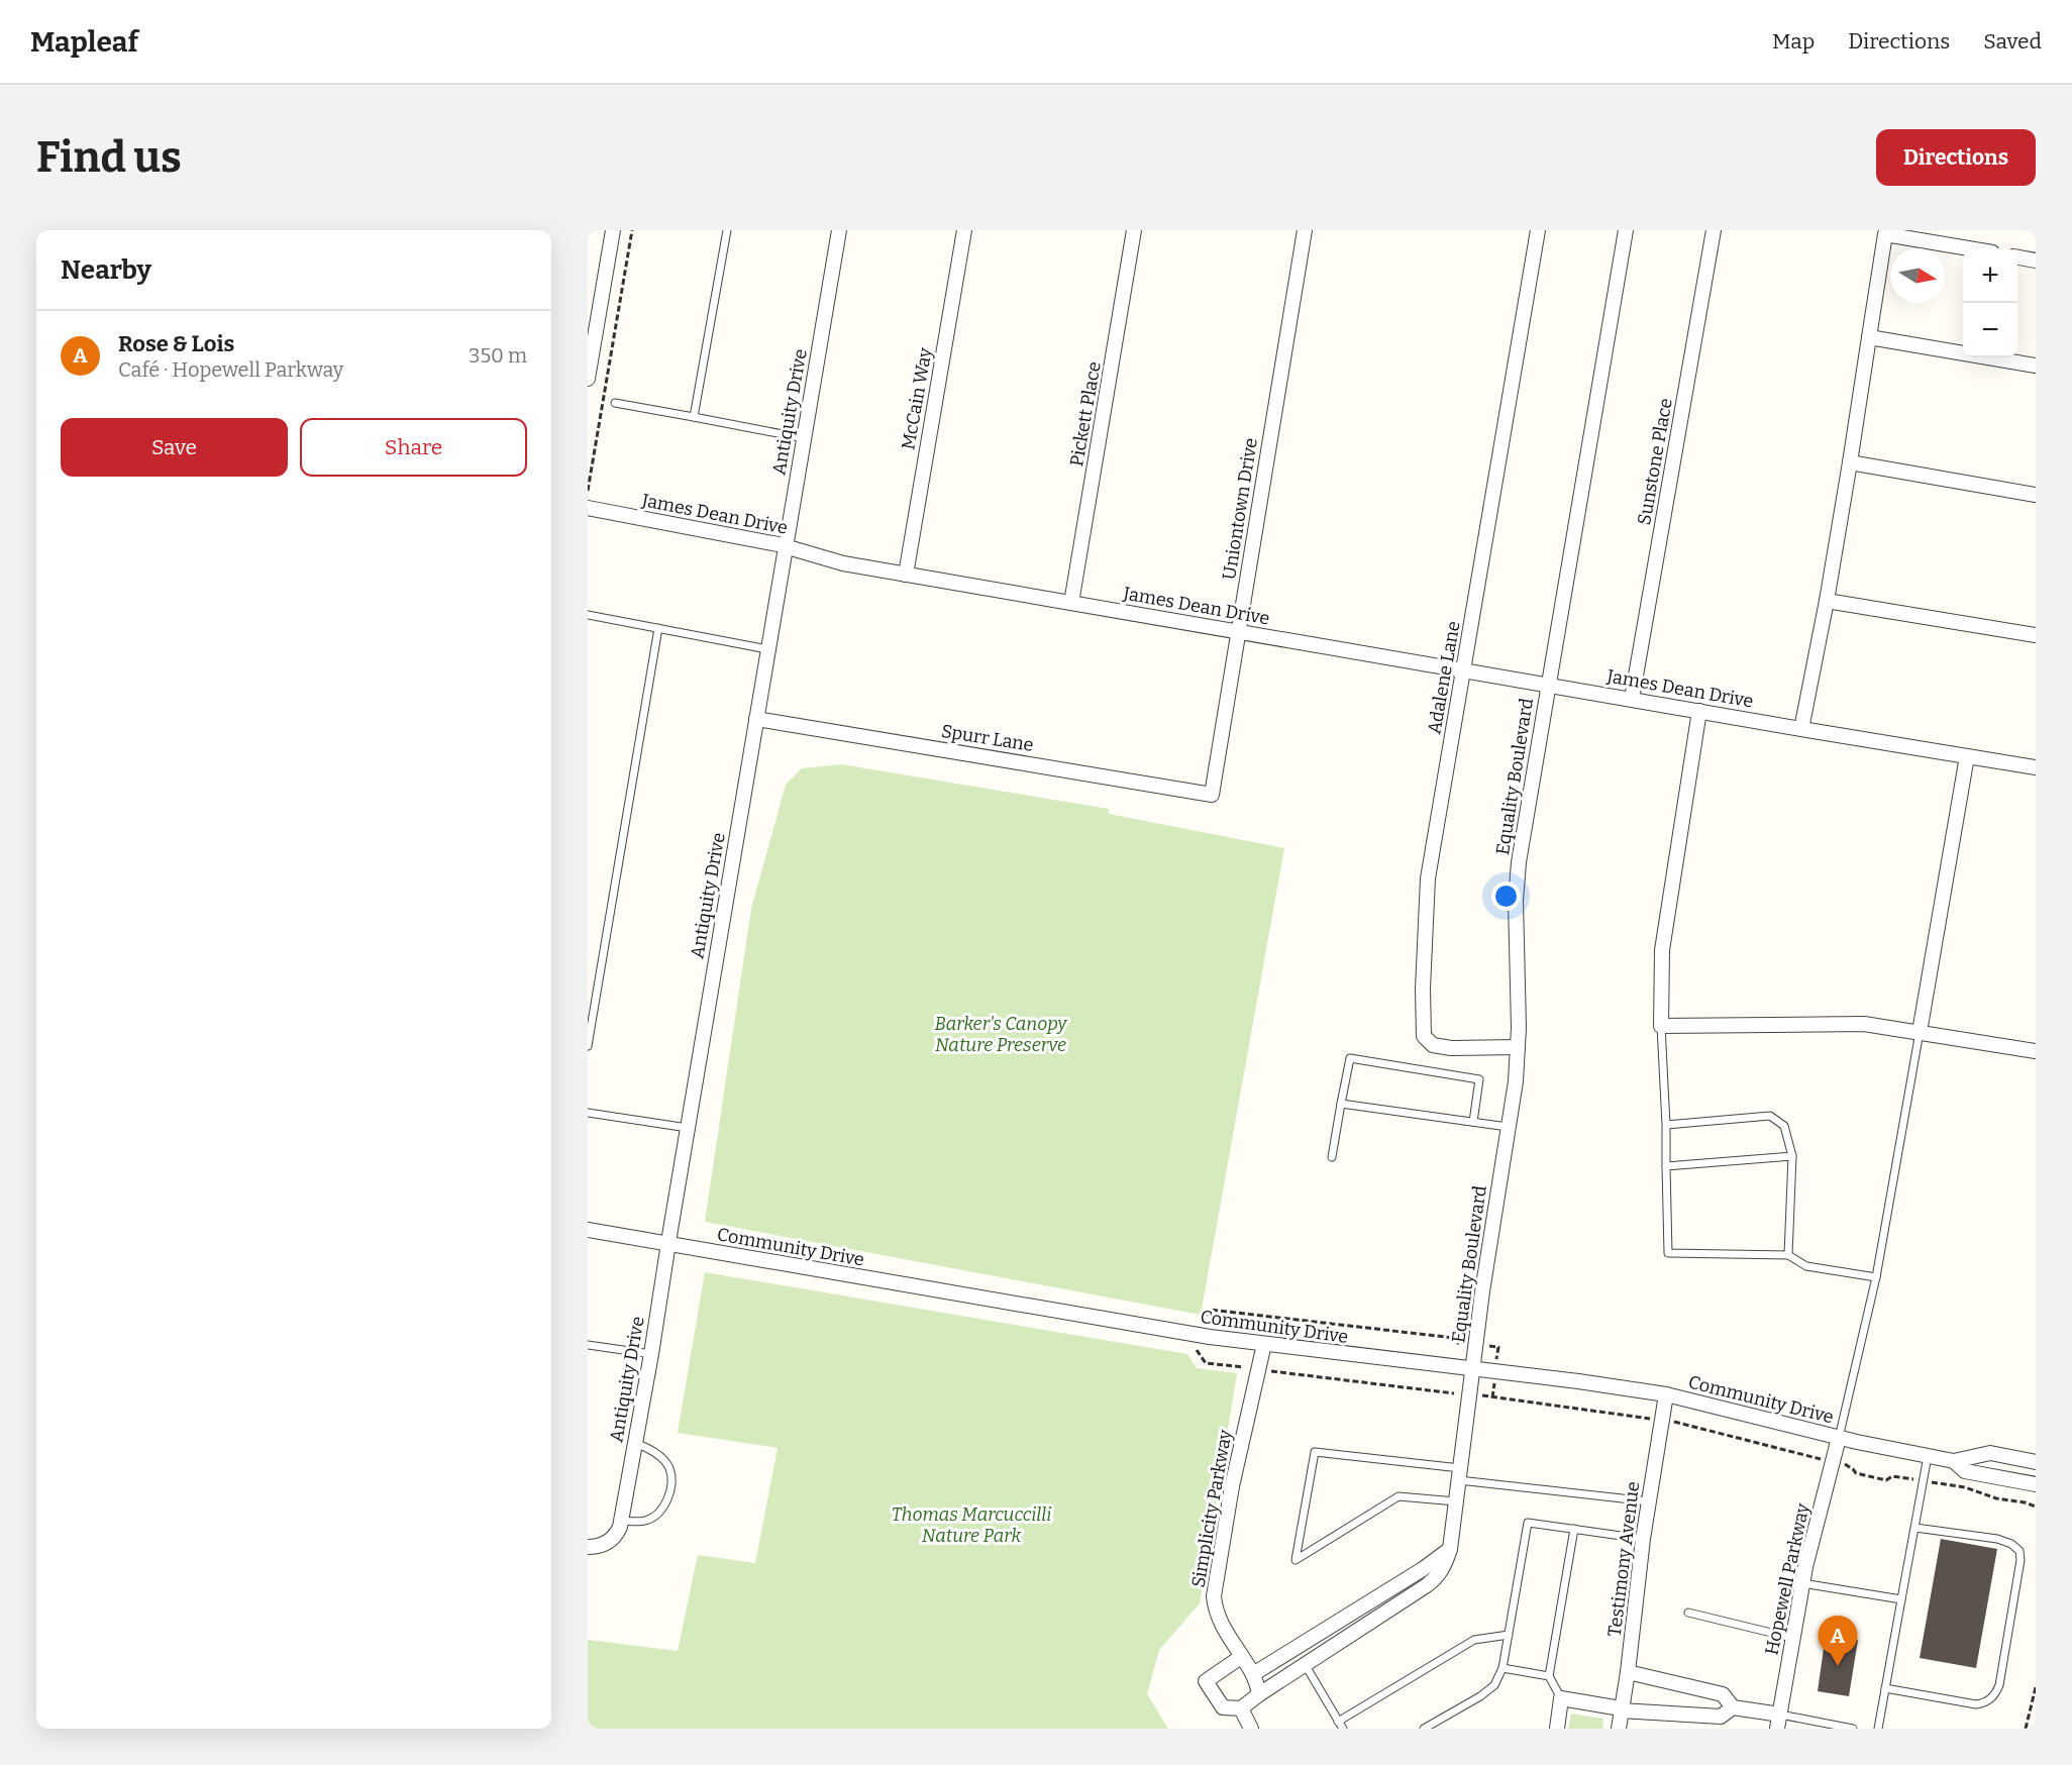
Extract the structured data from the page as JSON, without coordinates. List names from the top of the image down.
{
  "streets": {
    "street": [
      "McCain Way",
      "Antiquity Drive",
      "Pickett Place",
      "Sunstone Place",
      "Uniontown Drive",
      "James Dean Drive",
      "Adalene Lane",
      "Spurr Lane",
      "Equality Boulevard",
      "Community Drive",
      "Simplicity Parkway",
      "Testimony Avenue",
      "Hopewell Parkway"
    ]
  },
  "crossings": [
    ["McCain Way", "James Dean Drive"],
    ["Antiquity Drive", "James Dean Drive"],
    ["Antiquity Drive", "Spurr Lane"],
    ["Antiquity Drive", "Community Drive"],
    ["Pickett Place", "James Dean Drive"],
    ["Sunstone Place", "James Dean Drive"],
    ["Uniontown Drive", "James Dean Drive"],
    ["Uniontown Drive", "Spurr Lane"],
    ["James Dean Drive", "Adalene Lane"],
    ["James Dean Drive", "Equality Boulevard"],
    ["Adalene Lane", "Equality Boulevard"],
    ["Equality Boulevard", "Community Drive"],
    ["Community Drive", "Simplicity Parkway"],
    ["Community Drive", "Testimony Avenue"],
    ["Community Drive", "Hopewell Parkway"]
  ],
  "parks": ["Barker's Canopy Nature Preserve", "Thomas Marcuccilli Nature Park"],
  "north": "right",
  "page": {
    "header": "Mapleaf",
    "nav": ["Map", "Directions", "Saved"],
    "buttons": [
      "Directions",
      ["Save", "Share"]
    ],
    "title": "Find us",
    "heading": "Nearby",
    "map_buttons": ["+", "−"],
    "list": [
      {
        "mark": "A",
        "name": "Rose & Lois",
        "note": "Café · Hopewell Parkway",
        "value": "350 m"
      }
    ],
    "pins": "A"
  }
}
